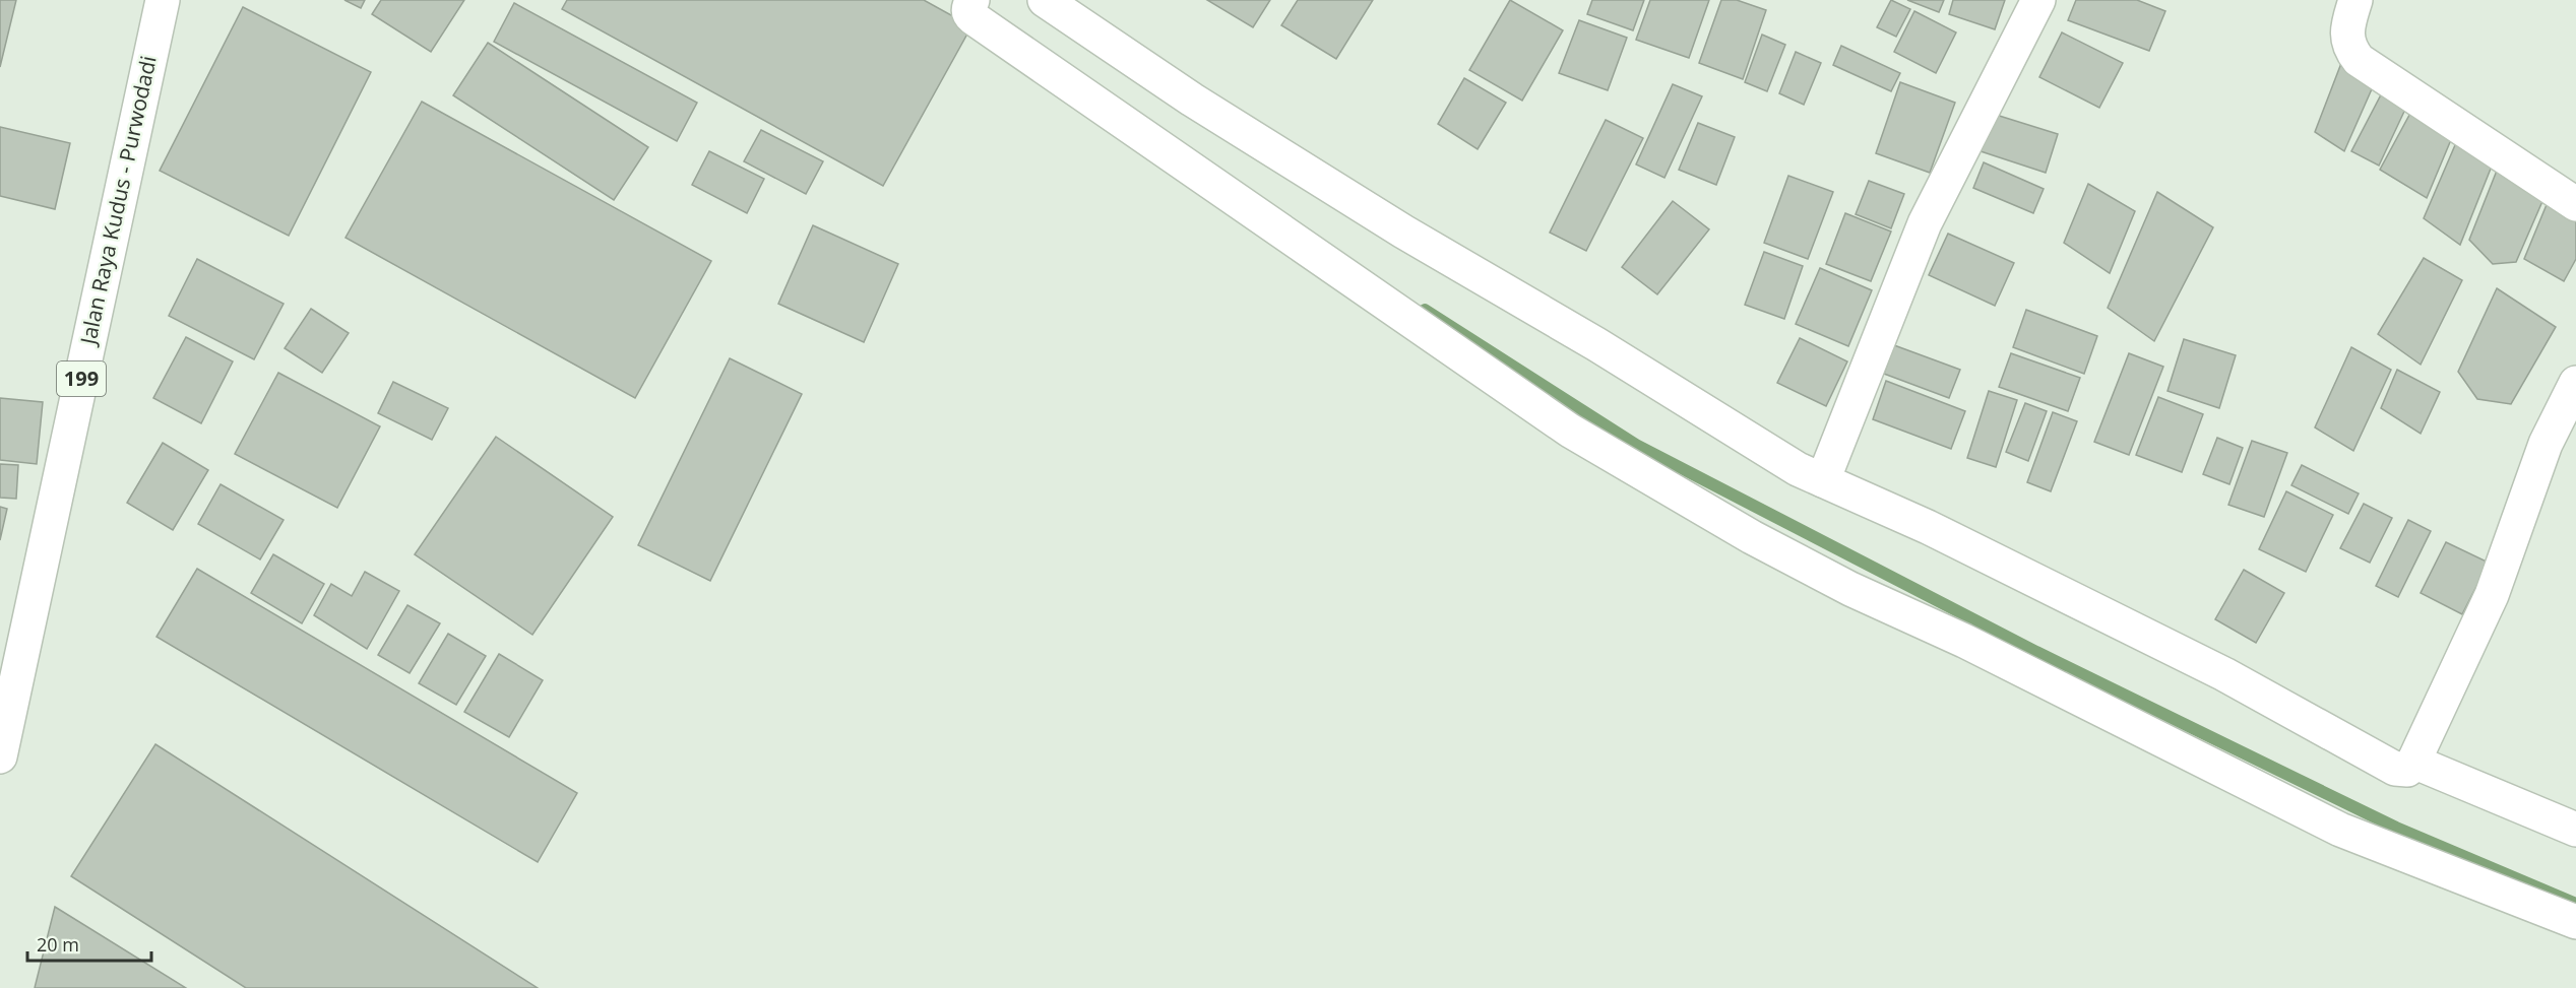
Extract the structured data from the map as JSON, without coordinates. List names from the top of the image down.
{
  "streets": {
    "street": ["Jalan Raya Kudus - Purwodadi", "199"]
  },
  "scale_bar": "20 m"
}
